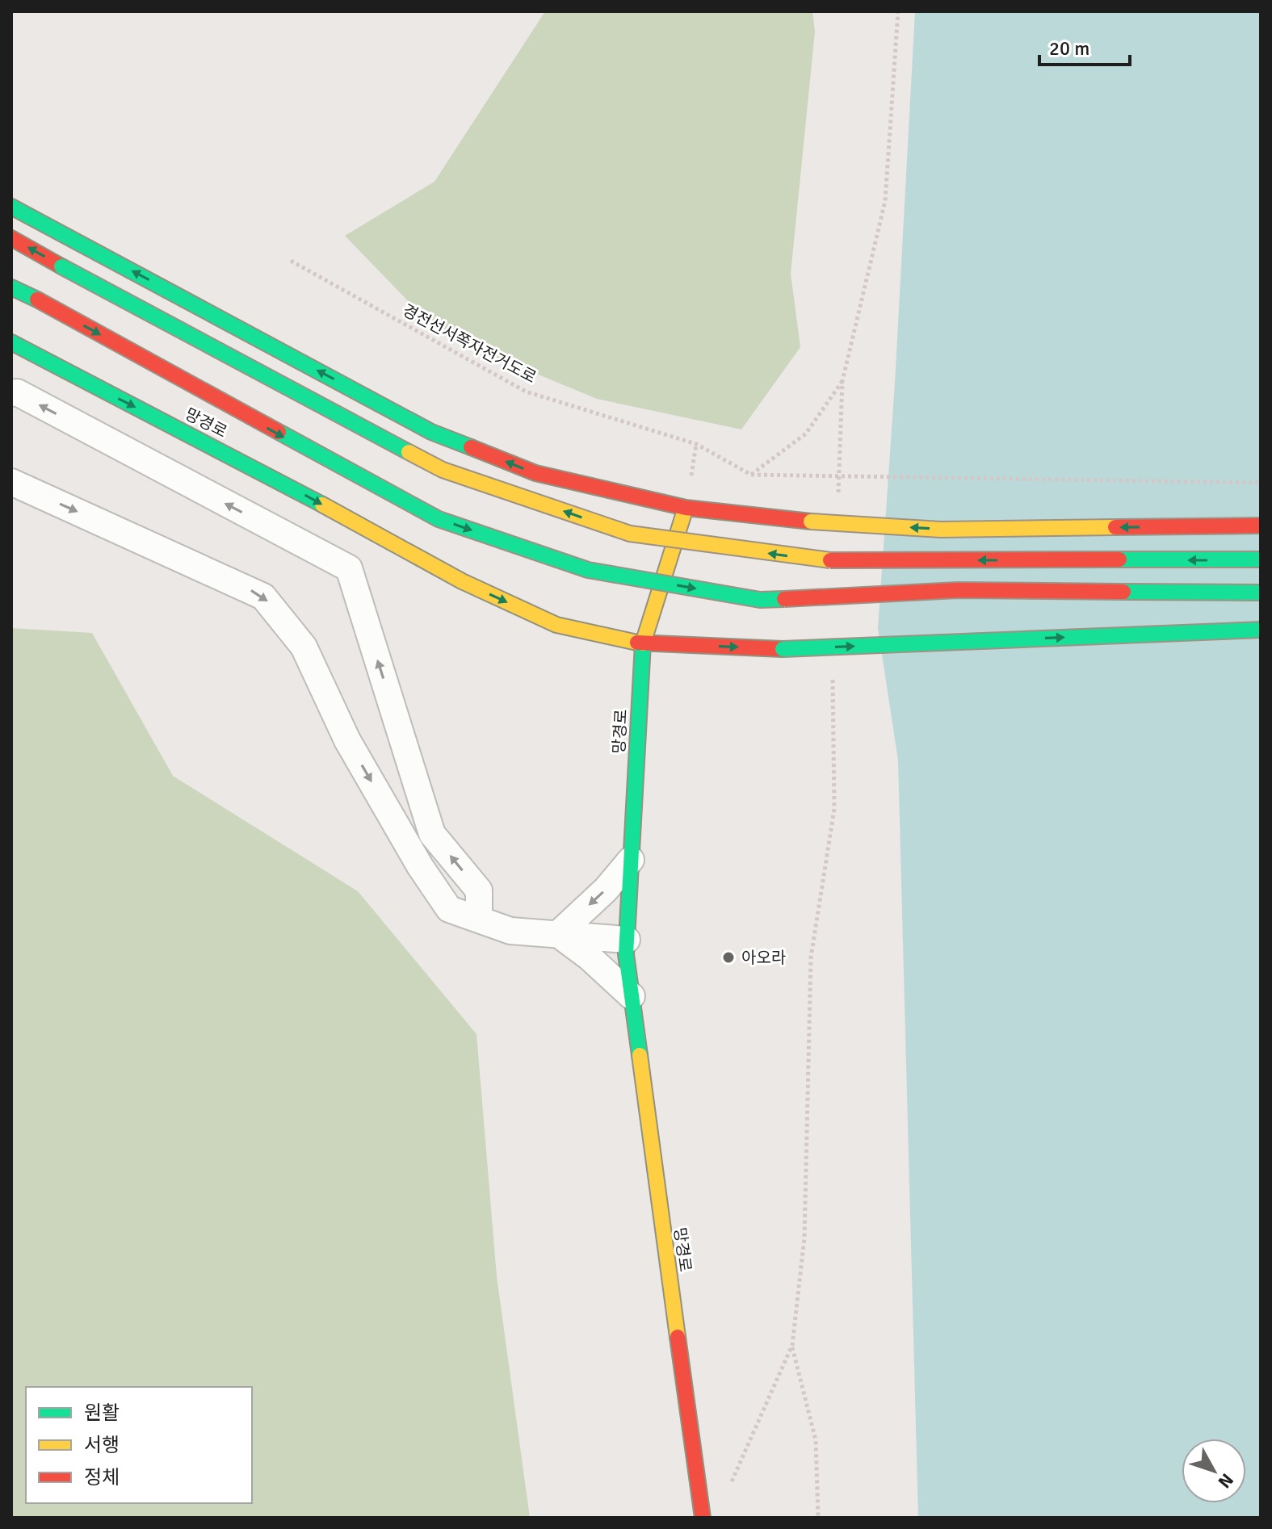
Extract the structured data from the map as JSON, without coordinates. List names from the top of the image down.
{
  "streets": {
    "main road": ["망경로"],
    "path": ["경전선서쪽자전거도로"]
  },
  "places": ["아오라"],
  "legend": ["원활", "서행", "정체"],
  "scale_bar": "20 m",
  "north": "bottom right"
}
